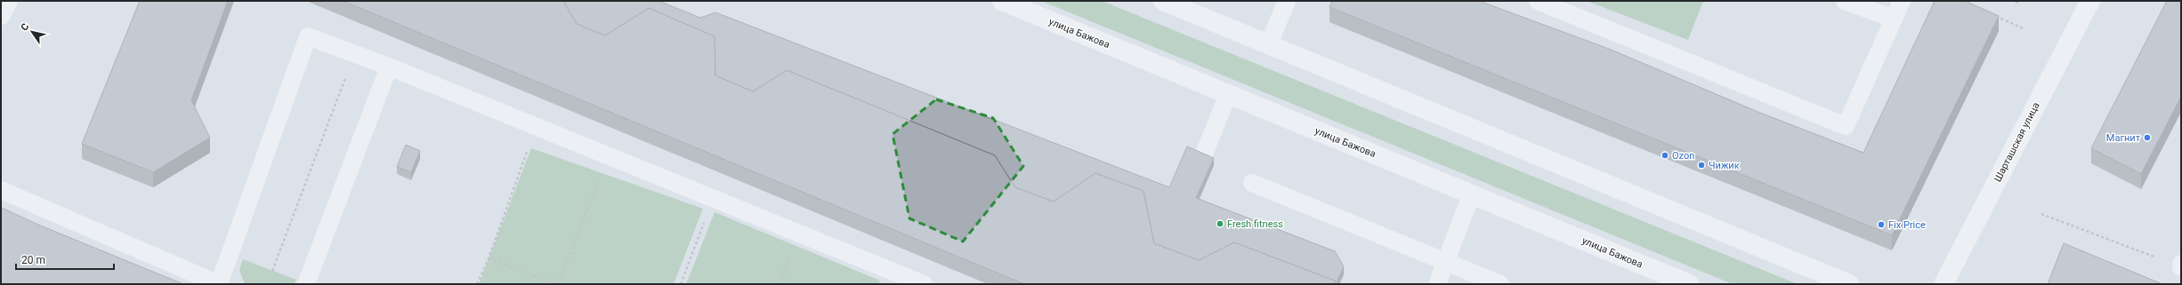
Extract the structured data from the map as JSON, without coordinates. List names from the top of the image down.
{
  "streets": {
    "street": ["улица Бажова", "Шарташская улица"]
  },
  "places": [
    "Магнит",
    "Ozon",
    "Чижик",
    "Fresh fitness",
    "Fix Price"
  ],
  "scale_bar": "20 m",
  "north": "top left"
}
